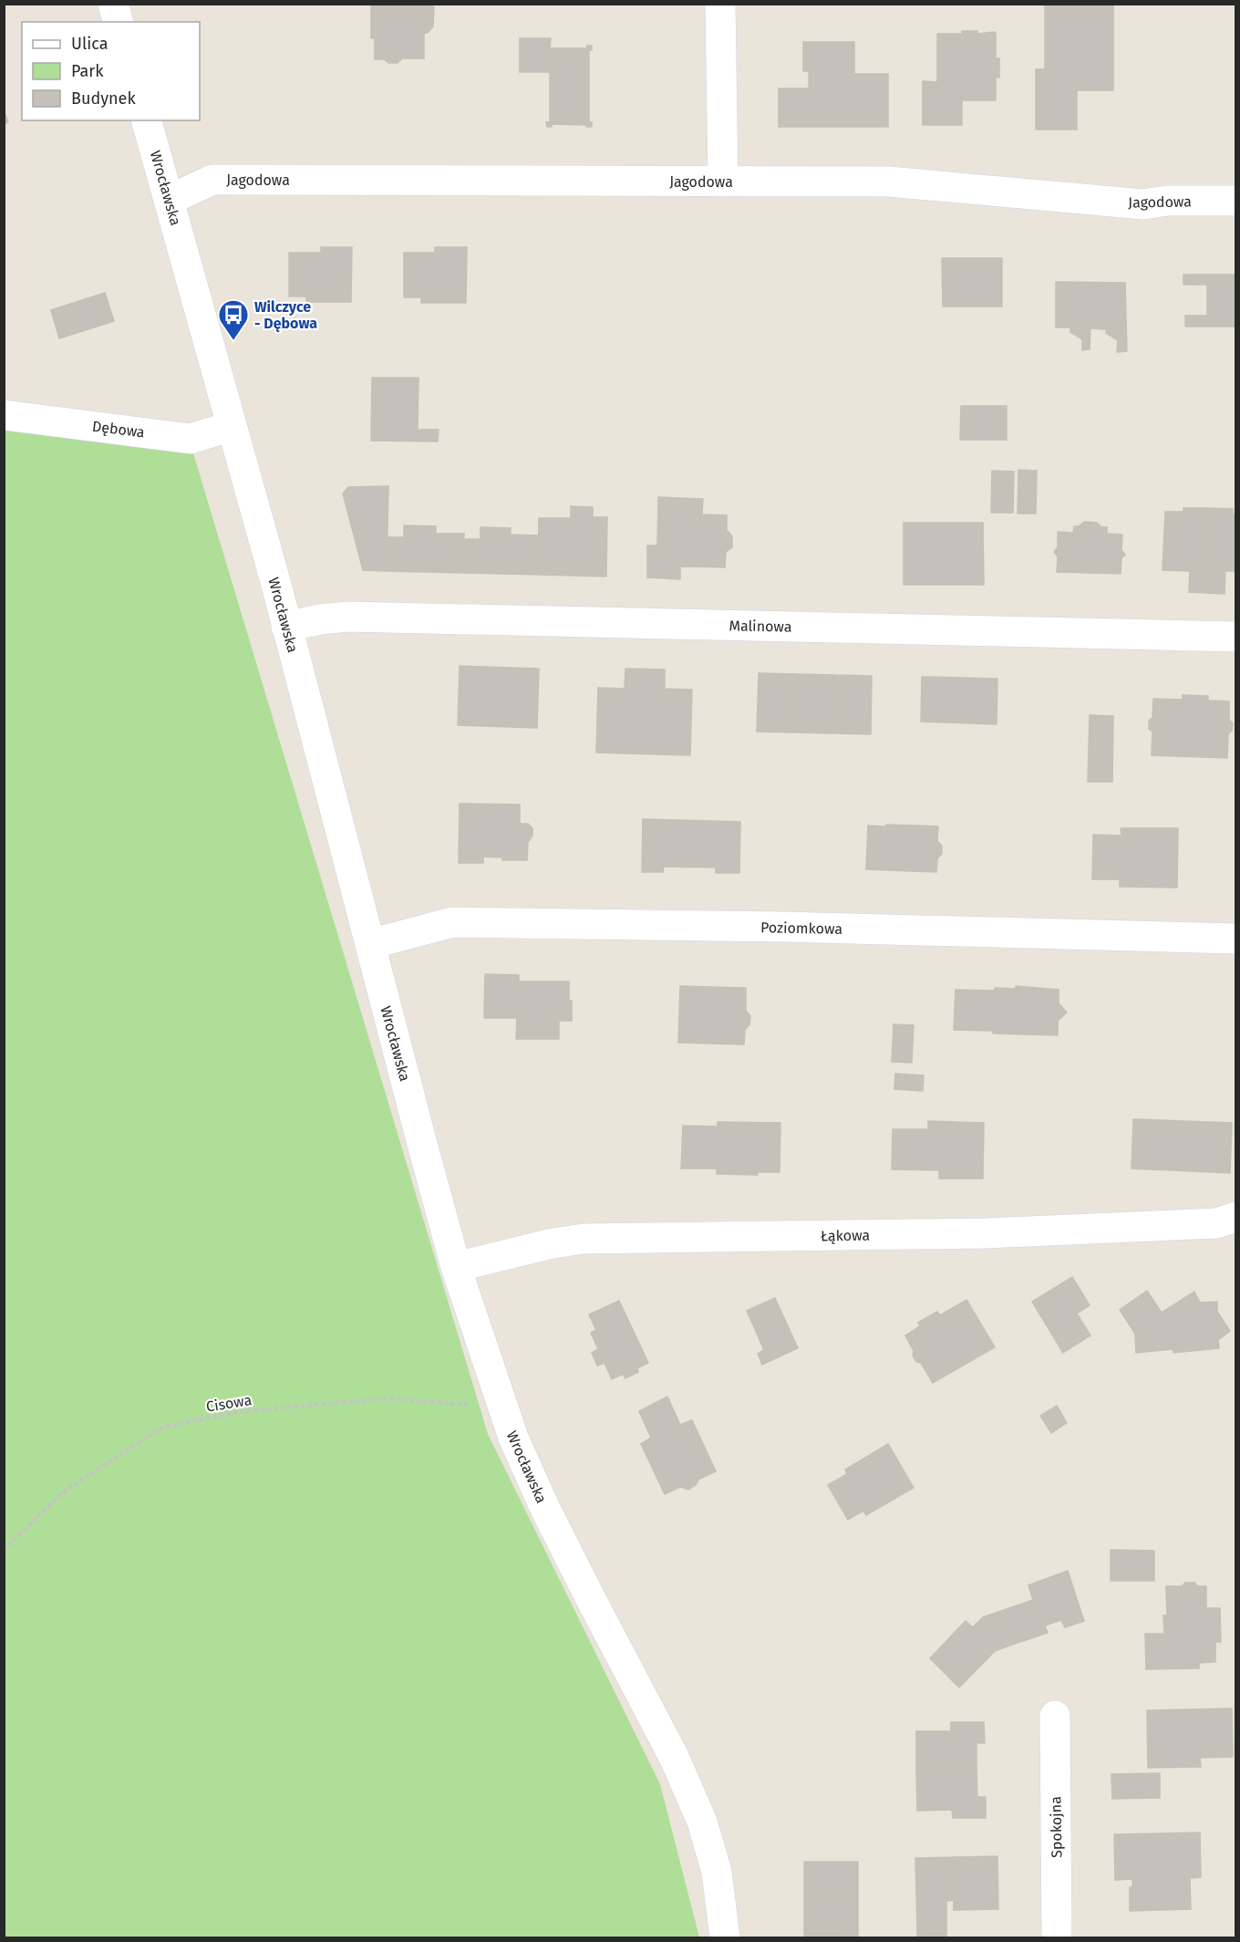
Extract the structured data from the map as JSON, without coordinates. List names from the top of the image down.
{
  "streets": {
    "street": [
      "Jagodowa",
      "Wrocławska",
      "Dębowa",
      "Malinowa",
      "Poziomkowa",
      "Łąkowa",
      "Spokojna"
    ],
    "path": ["Cisowa"]
  },
  "crossings": [
    ["Jagodowa", "Wrocławska"],
    ["Wrocławska", "Dębowa"],
    ["Wrocławska", "Malinowa"],
    ["Wrocławska", "Poziomkowa"],
    ["Wrocławska", "Łąkowa"],
    ["Wrocławska", "Cisowa"]
  ],
  "places": {
    "bus stop": ["Wilczyce - Dębowa"]
  },
  "legend": ["Ulica", "Park", "Budynek"]
}
